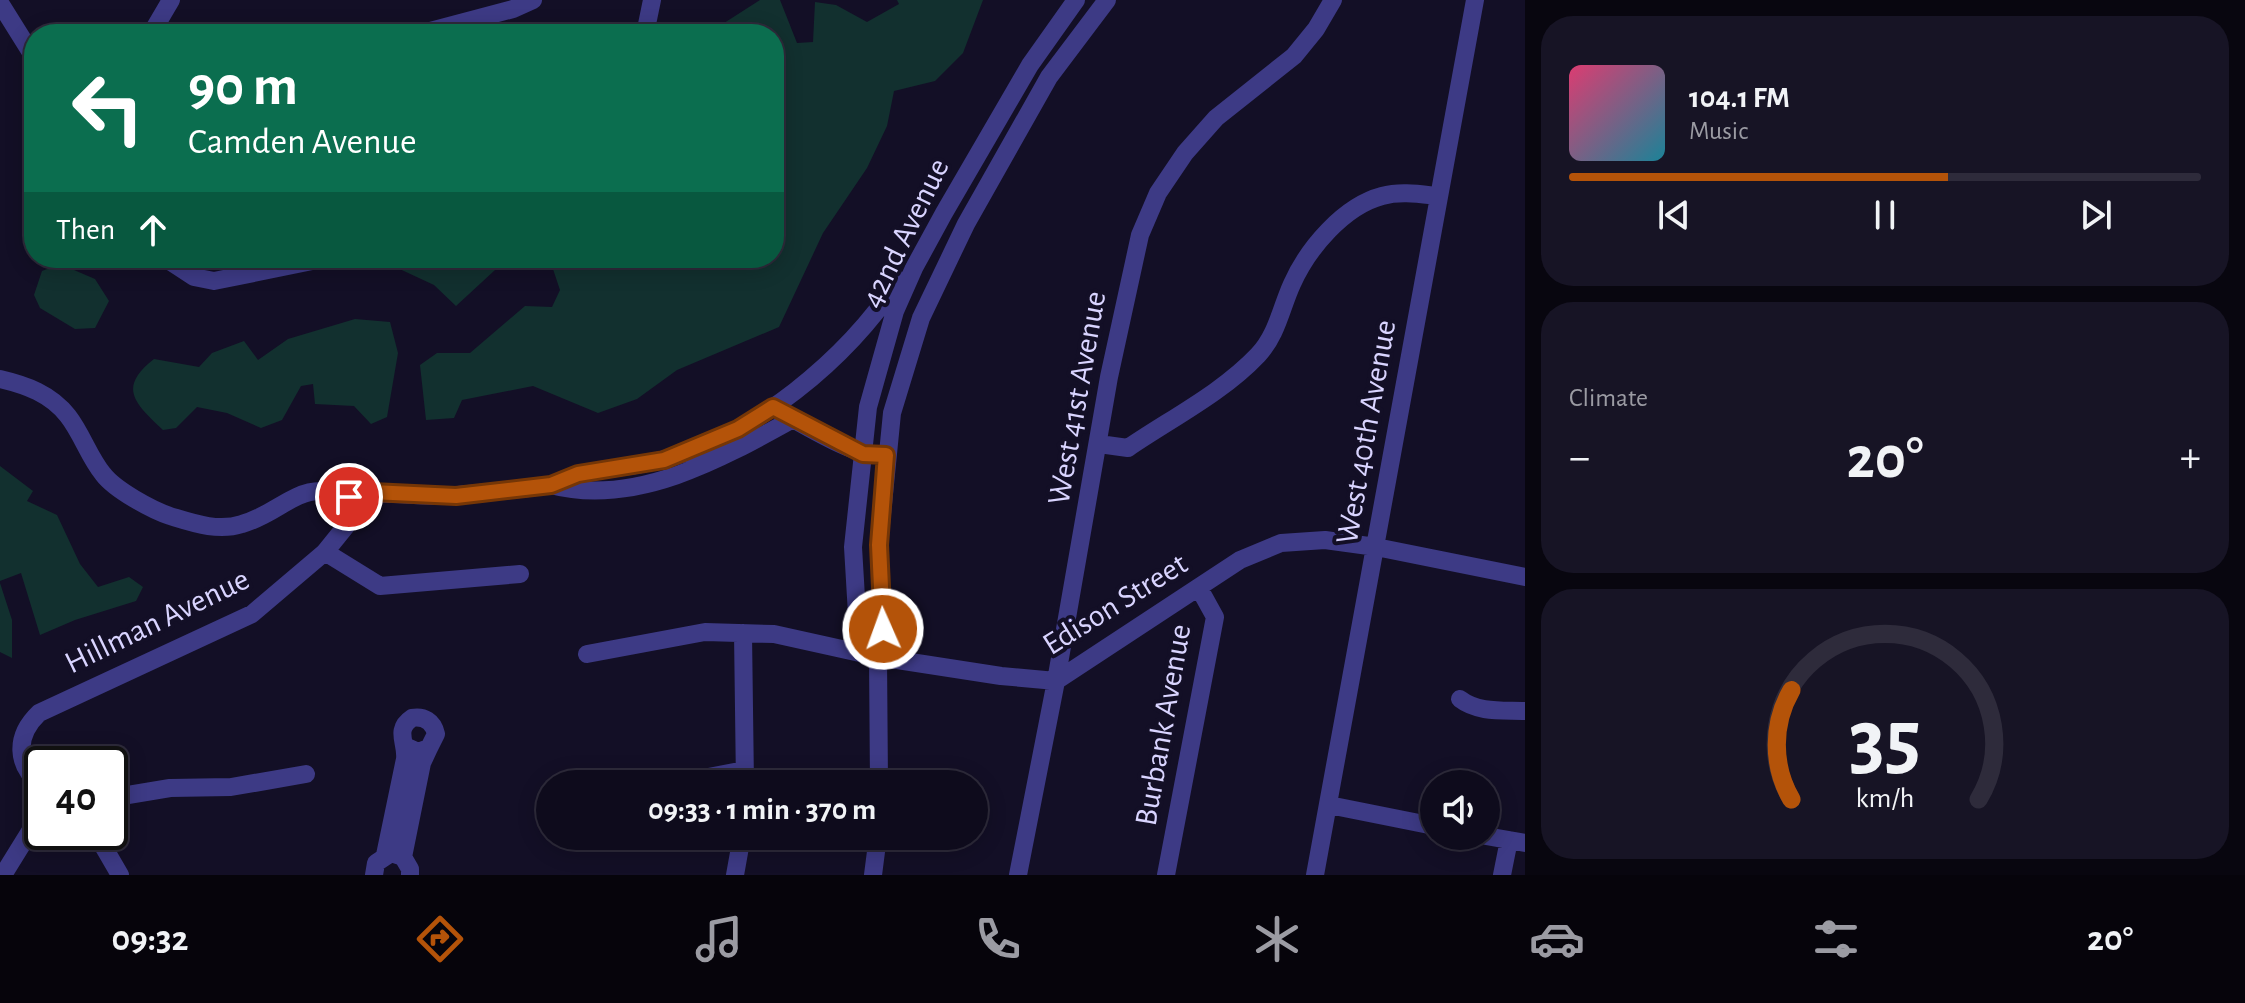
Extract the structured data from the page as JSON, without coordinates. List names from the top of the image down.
{
  "streets": {
    "street": [
      "42nd Avenue",
      "West 41st Avenue",
      "West 40th Avenue",
      "Edison Street",
      "Hillman Avenue",
      "Burbank Avenue"
    ]
  },
  "crossings": [
    ["42nd Avenue", "Edison Street"],
    ["West 41st Avenue", "Edison Street"],
    ["West 40th Avenue", "Edison Street"],
    ["Edison Street", "Burbank Avenue"]
  ],
  "page": {
    "turn": ["90 m", "Camden Avenue"],
    "song": ["104.1 FM", "Music"],
    "then": "Then",
    "tile": "Climate",
    "heat": ["−", "20°", "+"],
    "limit": "40",
    "trip": "09:33 · 1 min · 370 m",
    "tabs": ["09:32", "20°"],
    "gauge": ["35", "km/h"]
  }
}
